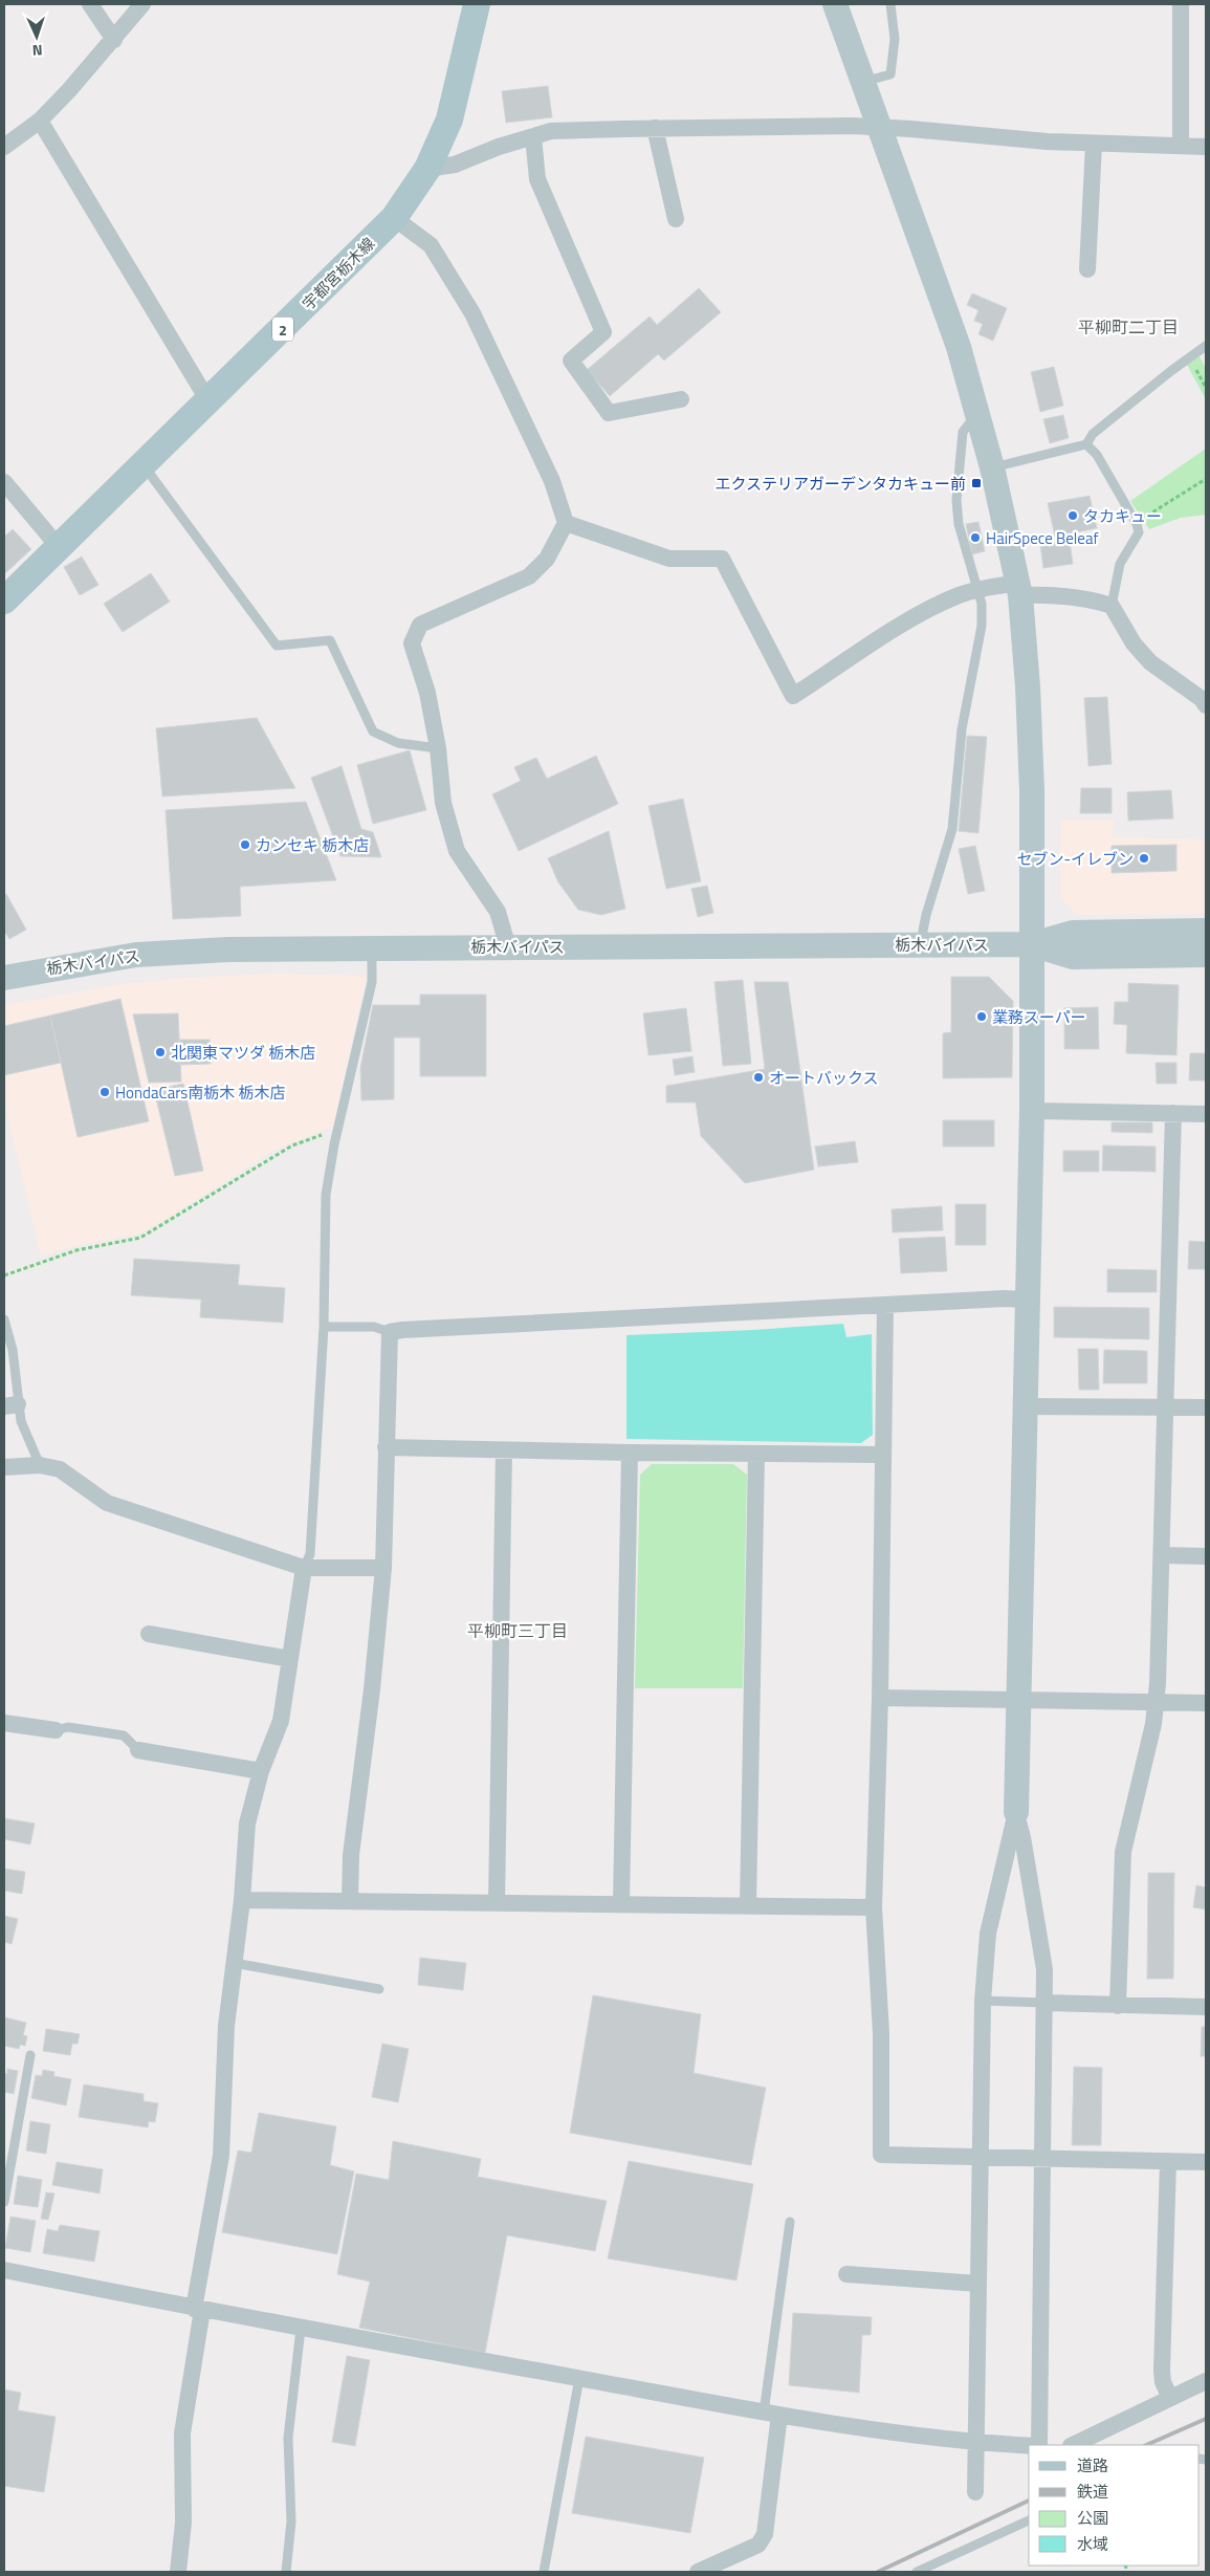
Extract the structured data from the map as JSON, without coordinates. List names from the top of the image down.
{
  "streets": {
    "main road": ["宇都宮栃木線", "2"],
    "street": ["栃木バイパス"]
  },
  "districts": ["平柳町二丁目", "平柳町三丁目"],
  "places": {
    "transit": ["エクステリアガーデンタカキュー前"],
    "other": [
      "タカキュー",
      "HairSpece Beleaf",
      "カンセキ 栃木店",
      "セブン-イレブン",
      "業務スーパー",
      "北関東マツダ 栃木店",
      "オートバックス",
      "HondaCars南栃木 栃木店"
    ]
  },
  "legend": [
    "道路",
    "鉄道",
    "公園",
    "水域"
  ],
  "north": "bottom"
}
